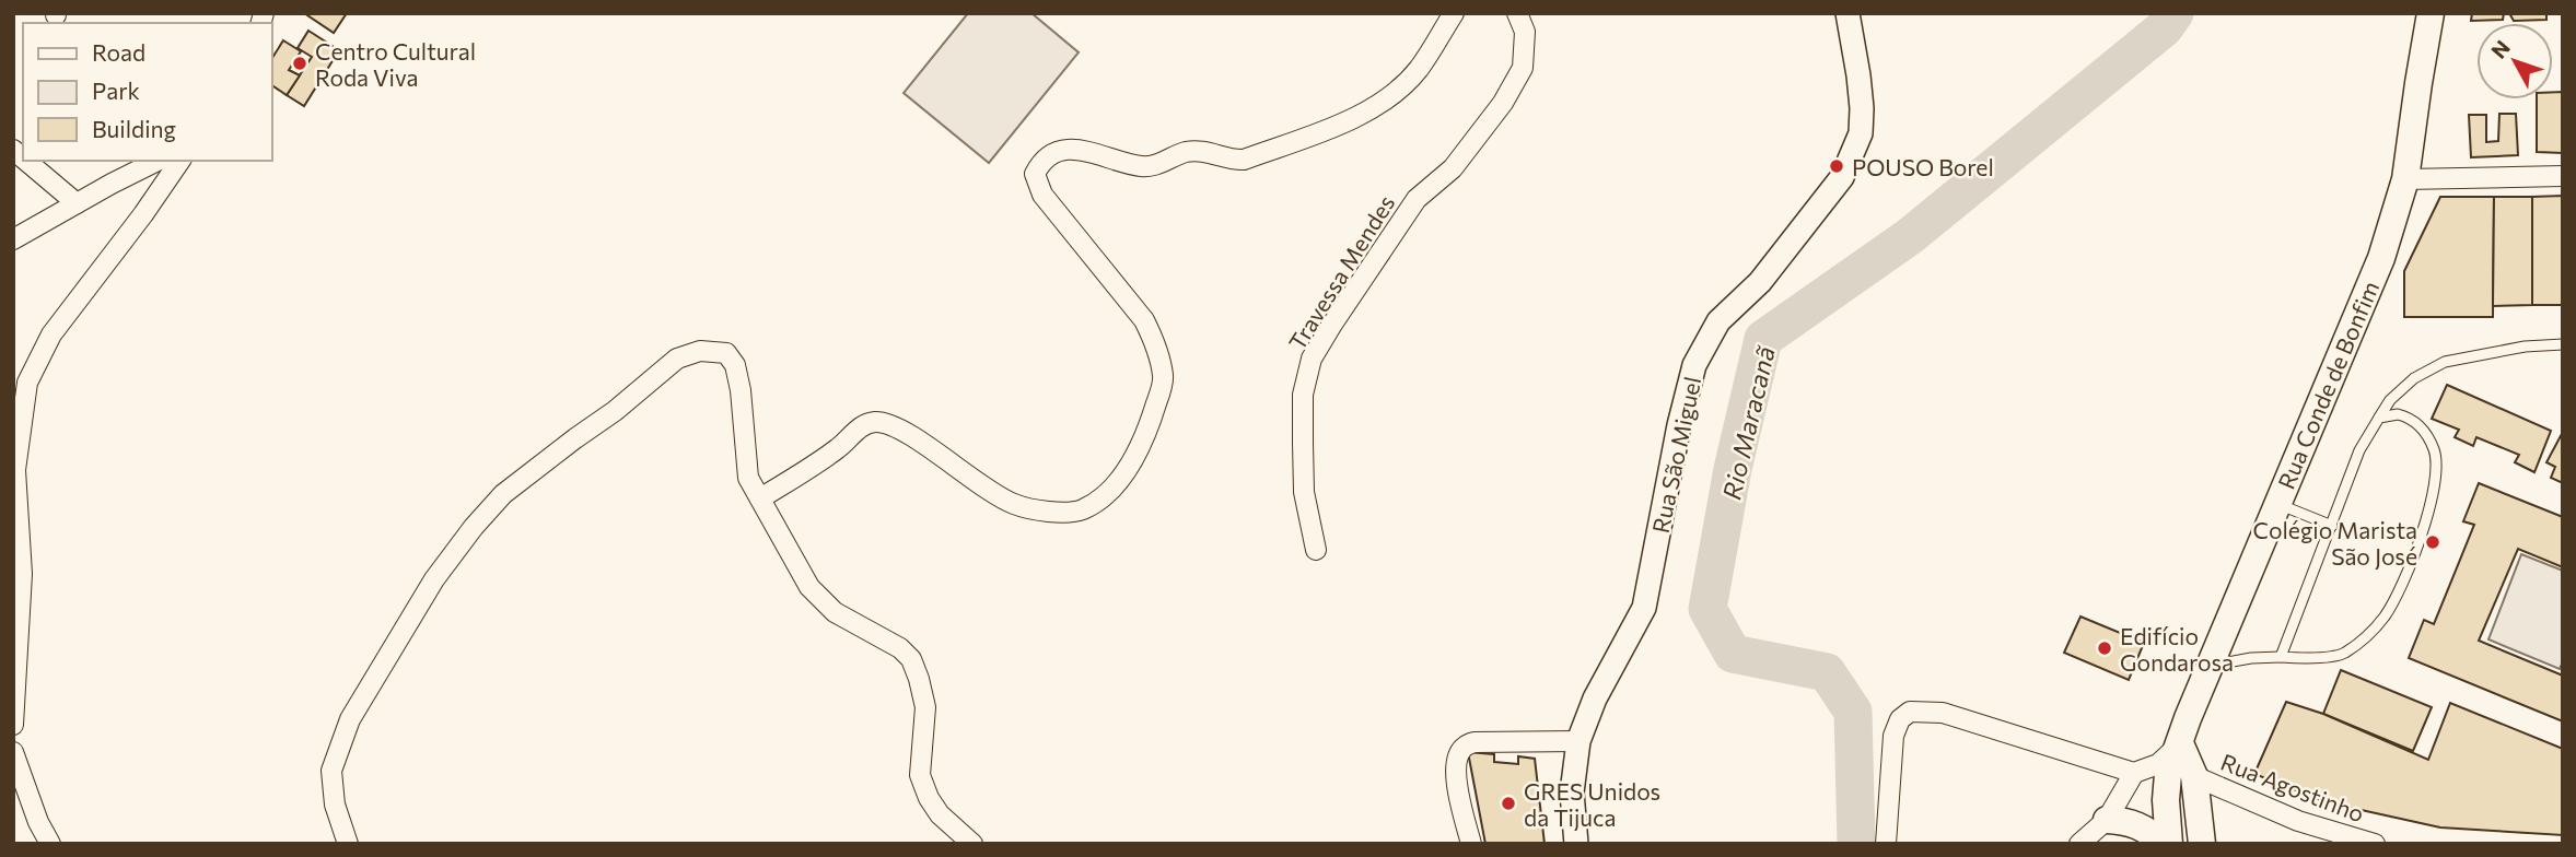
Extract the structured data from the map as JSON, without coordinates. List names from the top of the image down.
{
  "streets": {
    "main road": ["Rua Conde de Bonfim"],
    "street": ["Travessa Mendes", "Rua São Miguel", "Rua Agostinho"]
  },
  "water": ["Rio Maracanã"],
  "places": [
    "Centro Cultural Roda Viva",
    "POUSO Borel",
    "Colégio Marista São José",
    "Edifício Gondarosa",
    "GRES Unidos da Tijuca"
  ],
  "legend": ["Road", "Park", "Building"],
  "north": "top left"
}
